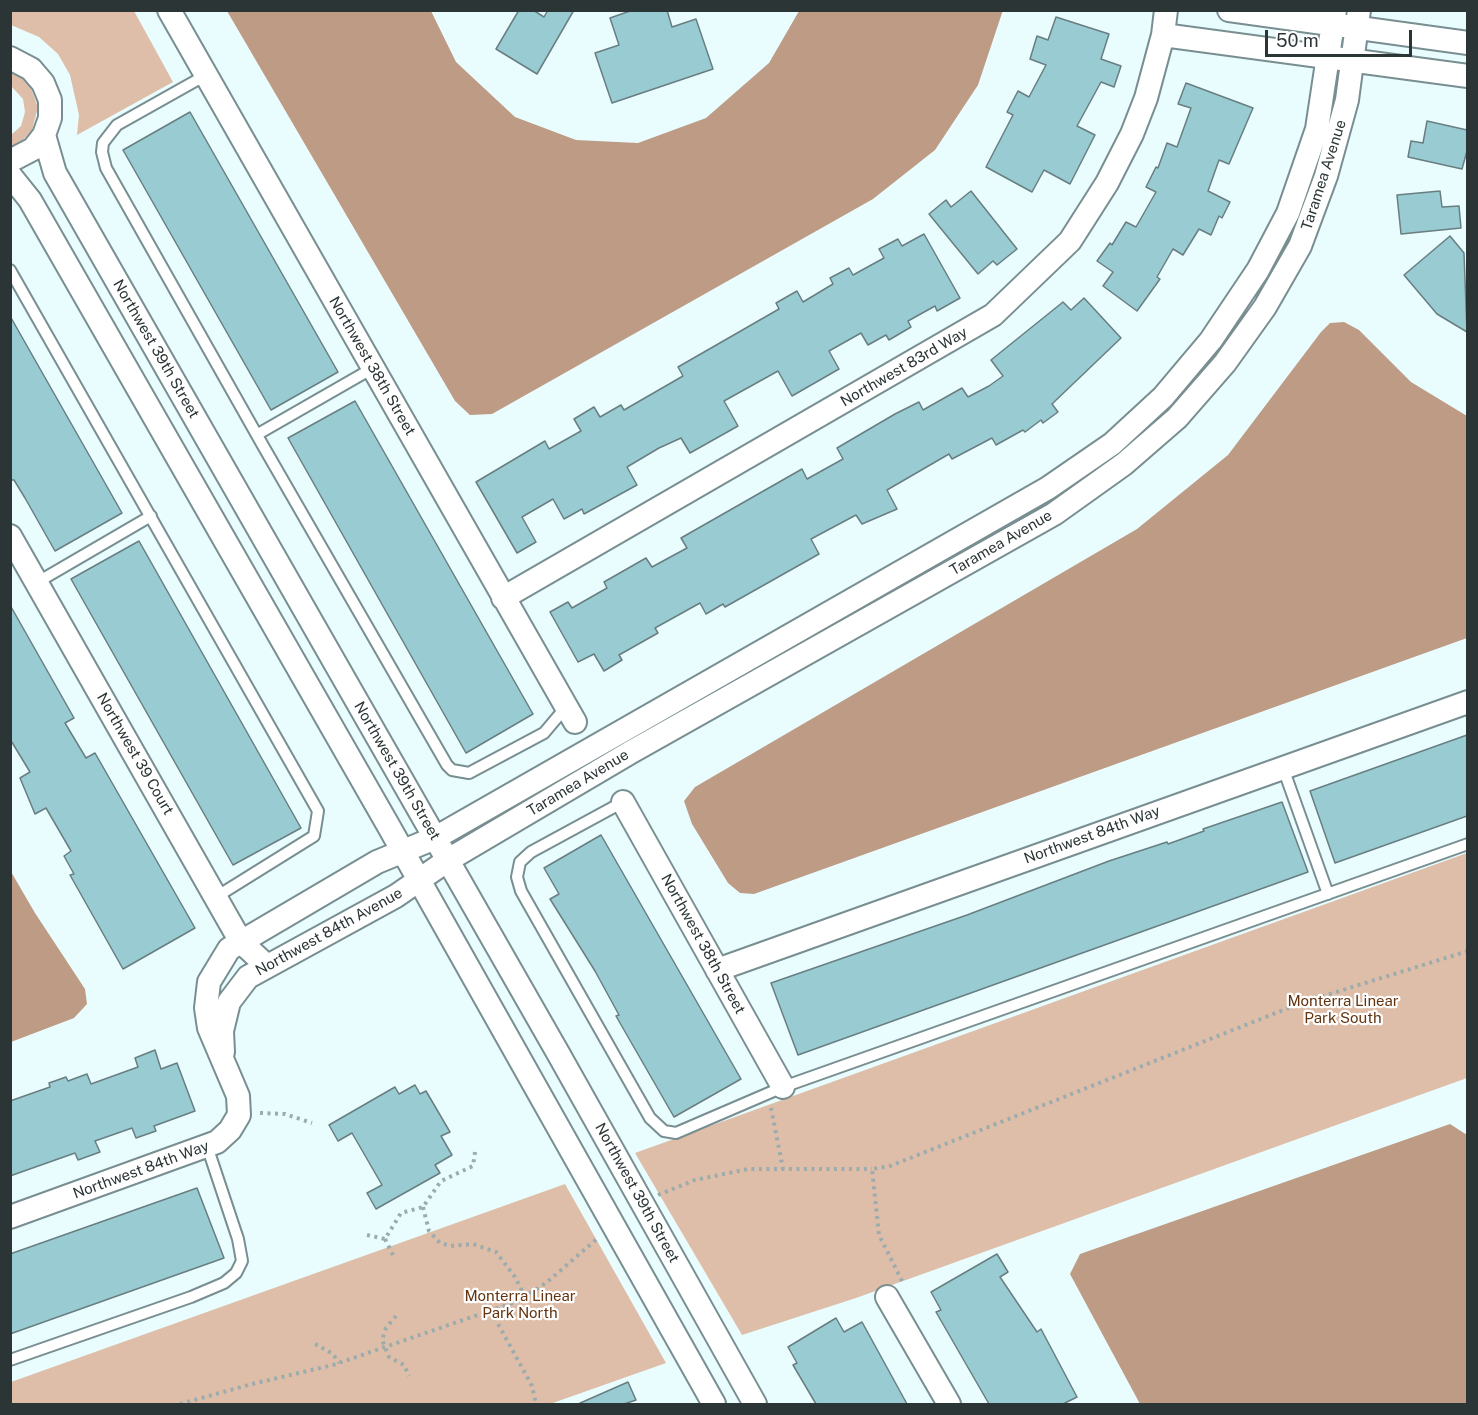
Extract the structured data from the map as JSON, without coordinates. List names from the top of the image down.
{
  "streets": {
    "street": [
      "Taramea Avenue",
      "Northwest 39th Street",
      "Northwest 38th Street",
      "Northwest 83rd Way",
      "Northwest 39 Court",
      "Northwest 84th Way",
      "Northwest 84th Avenue"
    ]
  },
  "crossings": [
    ["Taramea Avenue", "Northwest 39th Street"],
    ["Taramea Avenue", "Northwest 84th Avenue"],
    ["Northwest 38th Street", "Northwest 83rd Way"],
    ["Northwest 38th Street", "Northwest 84th Way"],
    ["Northwest 39 Court", "Northwest 84th Avenue"],
    ["Northwest 84th Way", "Northwest 84th Avenue"]
  ],
  "parks": ["Monterra Linear Park South", "Monterra Linear Park North"],
  "scale_bar": "50 m"
}
